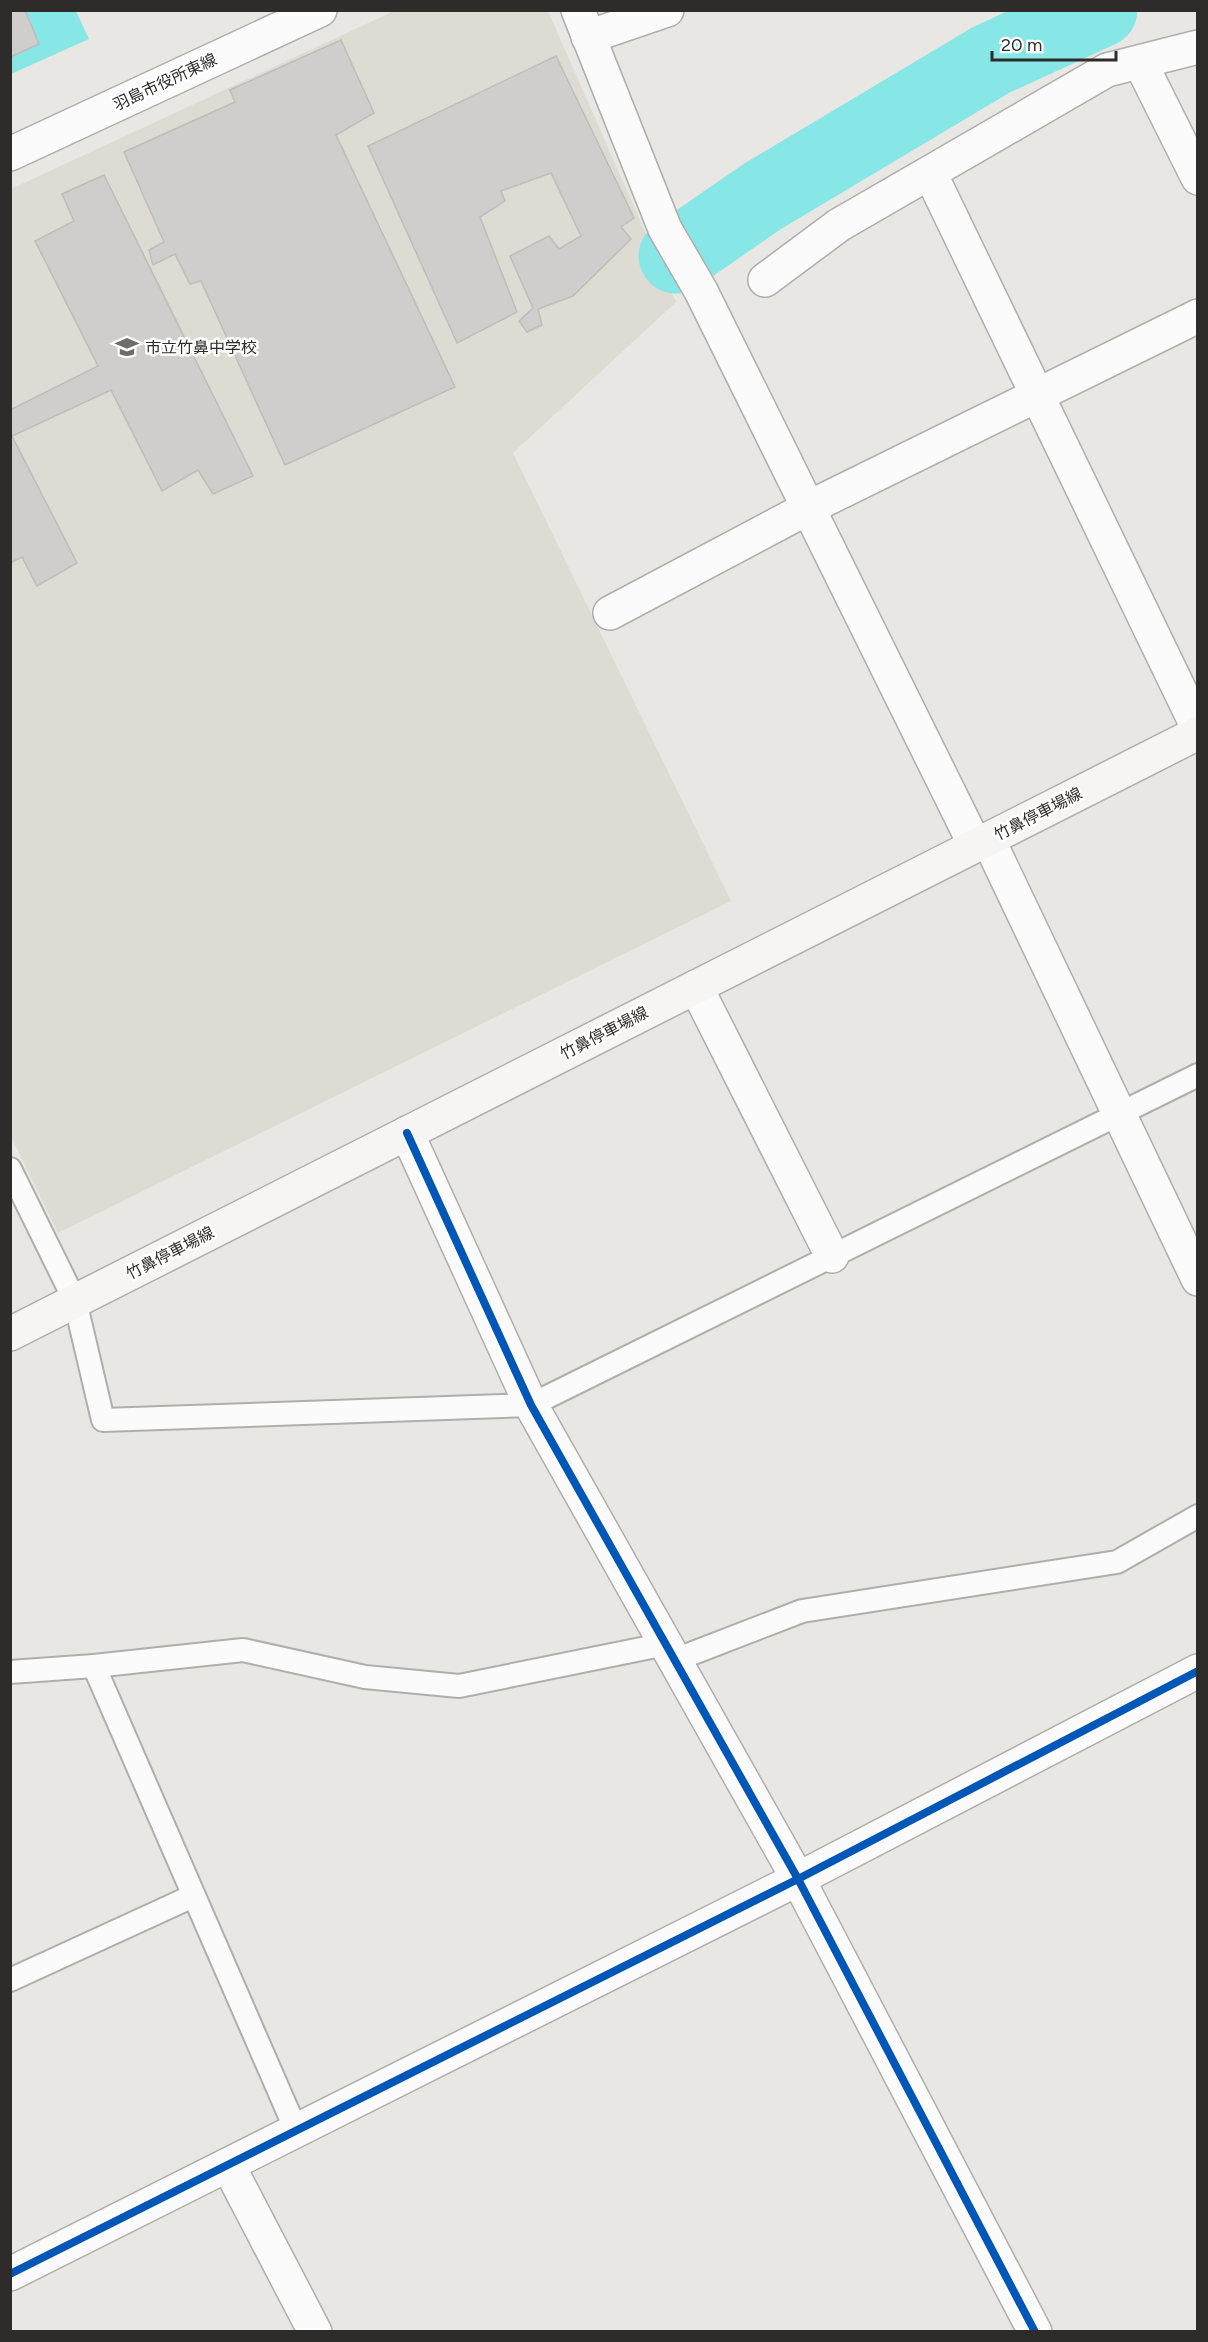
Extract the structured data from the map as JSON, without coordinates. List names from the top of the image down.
{
  "streets": {
    "main road": ["竹鼻停車場線"],
    "street": ["羽島市役所東線"]
  },
  "places": {
    "school or university": ["市立竹鼻中学校"]
  },
  "scale_bar": "20 m"
}
